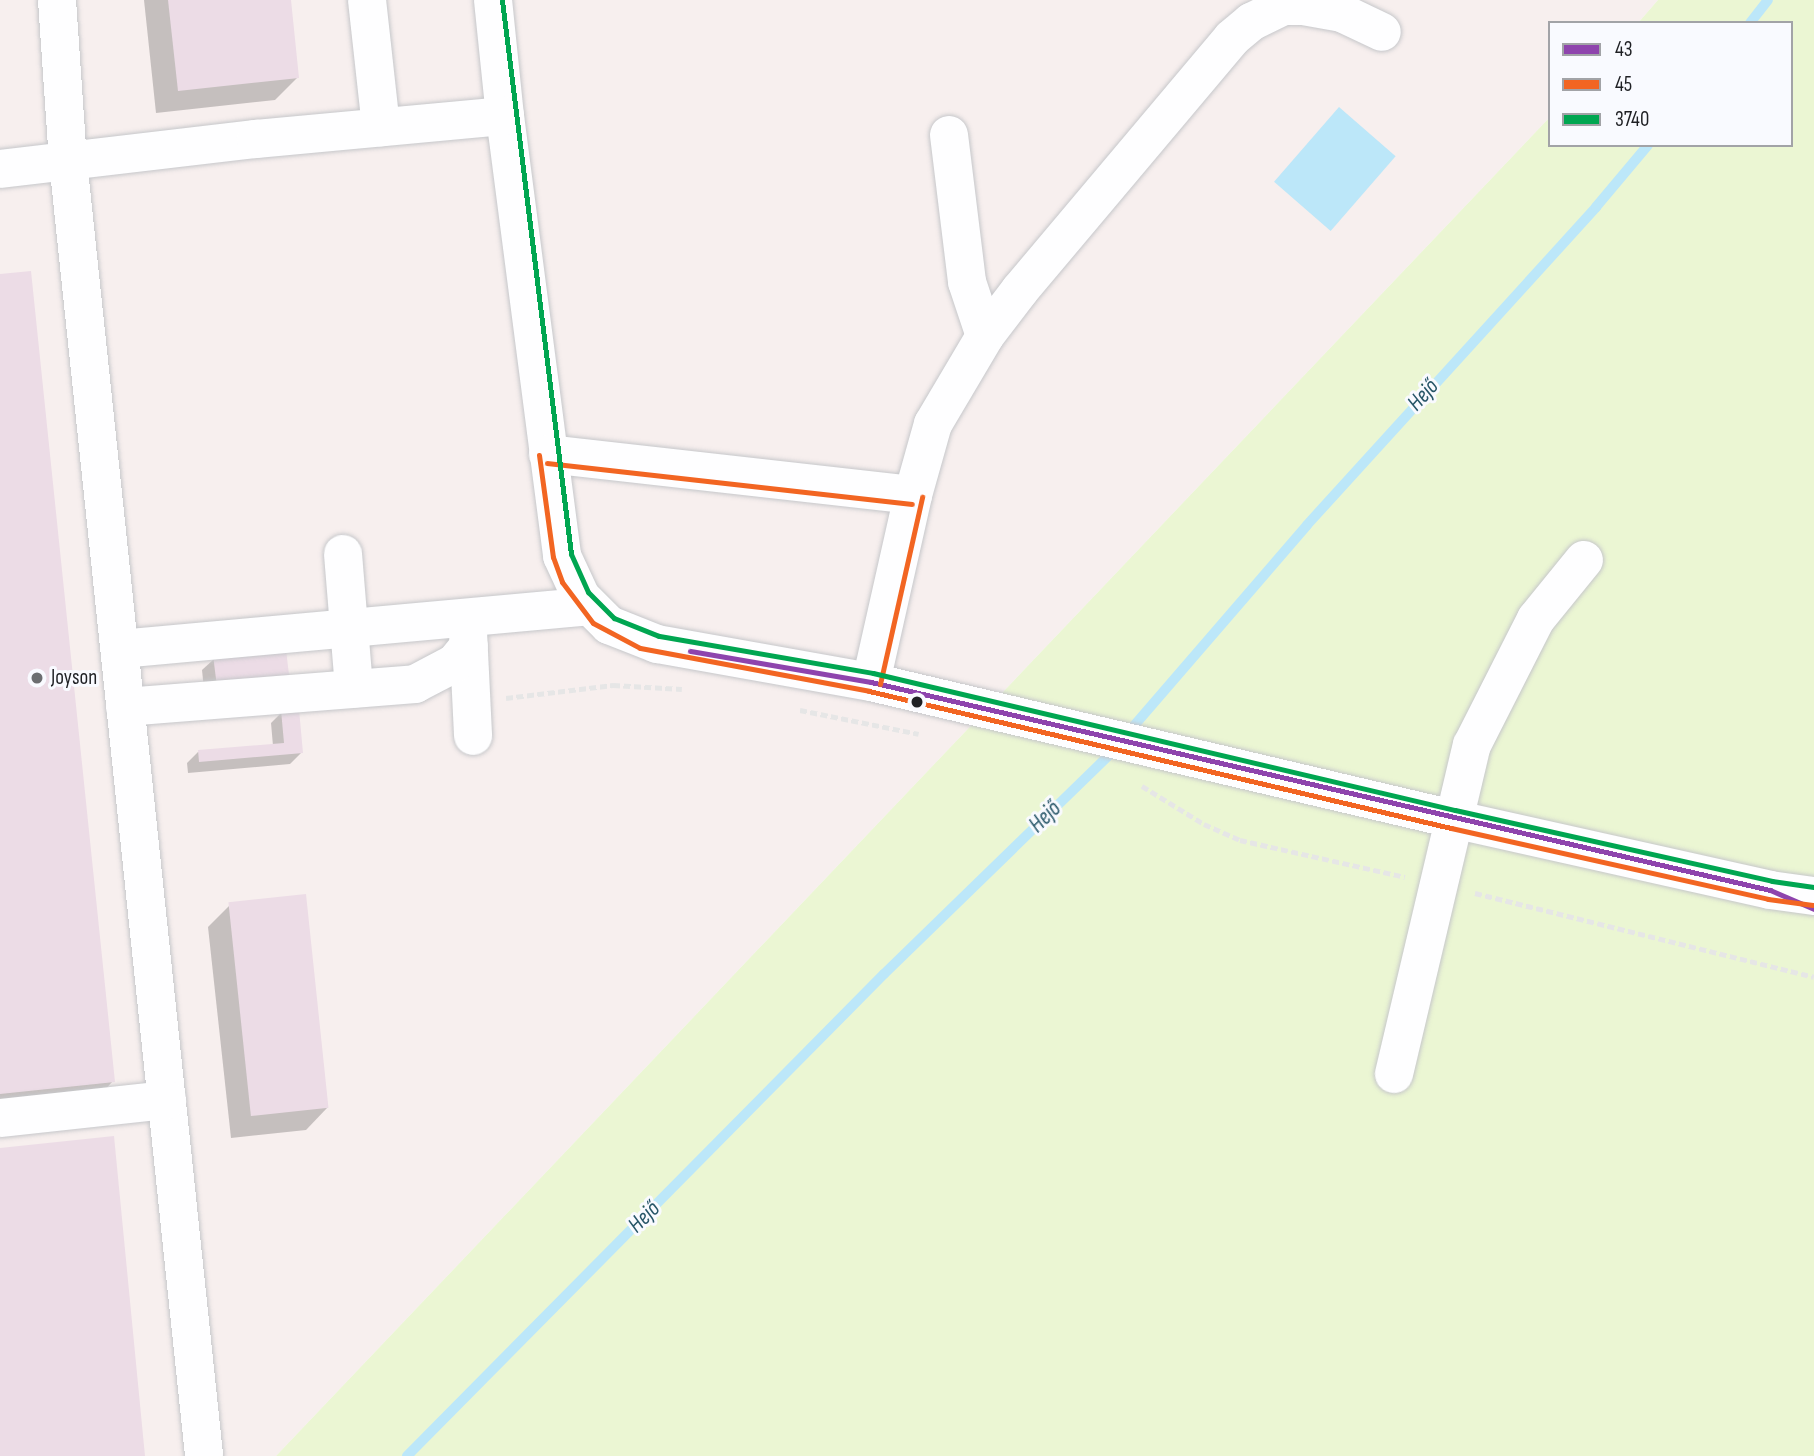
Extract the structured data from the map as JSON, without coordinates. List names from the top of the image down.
{
  "water": ["Hejő"],
  "places": ["Joyson"],
  "lines": ["transit line 3740", "transit line 45", "transit line 43"],
  "legend": ["43", "45", "3740"]
}
